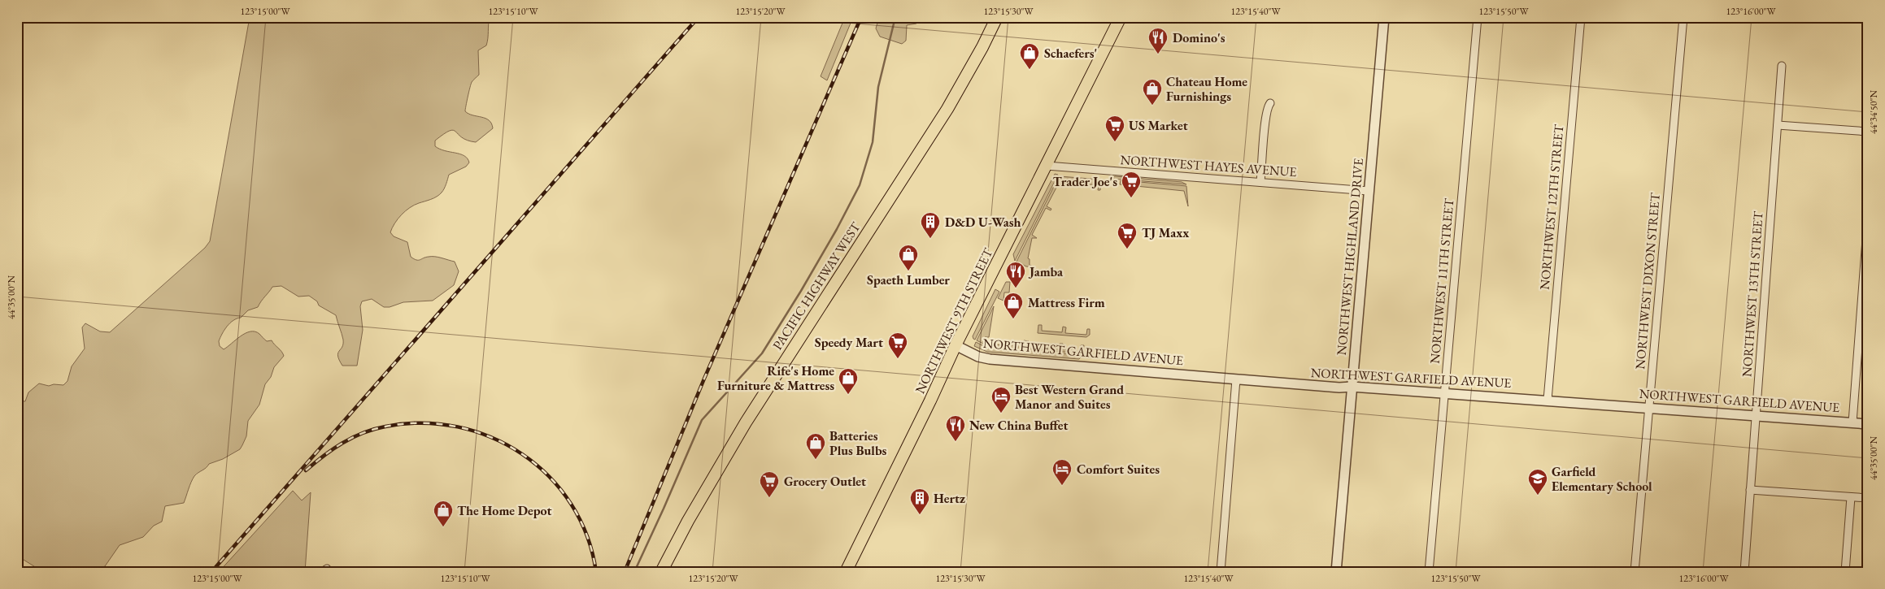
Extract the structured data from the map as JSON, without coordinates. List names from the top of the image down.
{
  "streets": {
    "main road": ["PACIFIC HIGHWAY WEST", "NORTHWEST 9TH STREET"],
    "street": [
      "NORTHWEST HAYES AVENUE",
      "NORTHWEST 12TH STREET",
      "NORTHWEST HIGHLAND DRIVE",
      "NORTHWEST 11TH STREET",
      "NORTHWEST DIXON STREET",
      "NORTHWEST 13TH STREET",
      "NORTHWEST GARFIELD AVENUE"
    ]
  },
  "crossings": [
    ["NORTHWEST HAYES AVENUE", "NORTHWEST HIGHLAND DRIVE"],
    ["NORTHWEST HAYES AVENUE", "NORTHWEST 9TH STREET"],
    ["NORTHWEST 12TH STREET", "NORTHWEST GARFIELD AVENUE"],
    ["NORTHWEST HIGHLAND DRIVE", "NORTHWEST GARFIELD AVENUE"],
    ["NORTHWEST 11TH STREET", "NORTHWEST GARFIELD AVENUE"],
    ["NORTHWEST DIXON STREET", "NORTHWEST GARFIELD AVENUE"],
    ["NORTHWEST 13TH STREET", "NORTHWEST GARFIELD AVENUE"],
    ["NORTHWEST 9TH STREET", "NORTHWEST GARFIELD AVENUE"]
  ],
  "places": {
    "restaurant": ["Domino's", "Jamba", "New China Buffet"],
    "shop": [
      "Schaefers'",
      "Chateau Home Furnishings",
      "Spaeth Lumber",
      "Mattress Firm",
      "Rife's Home Furniture & Mattress",
      "Batteries Plus Bulbs",
      "The Home Depot"
    ],
    "supermarket": [
      "US Market",
      "Trader Joe's",
      "TJ Maxx",
      "Speedy Mart",
      "Grocery Outlet"
    ],
    "building": ["D&D U-Wash", "Hertz"],
    "hotel": ["Best Western Grand Manor and Suites", "Comfort Suites"],
    "school or university": ["Garfield Elementary School"]
  },
  "coordinates": [
    "123°15'00\"W",
    "123°15'10\"W",
    "123°15'20\"W",
    "123°15'30\"W",
    "123°15'40\"W",
    "123°15'50\"W",
    "123°16'00\"W",
    "44°34'50\"N",
    "44°35'00\"N"
  ]
}
